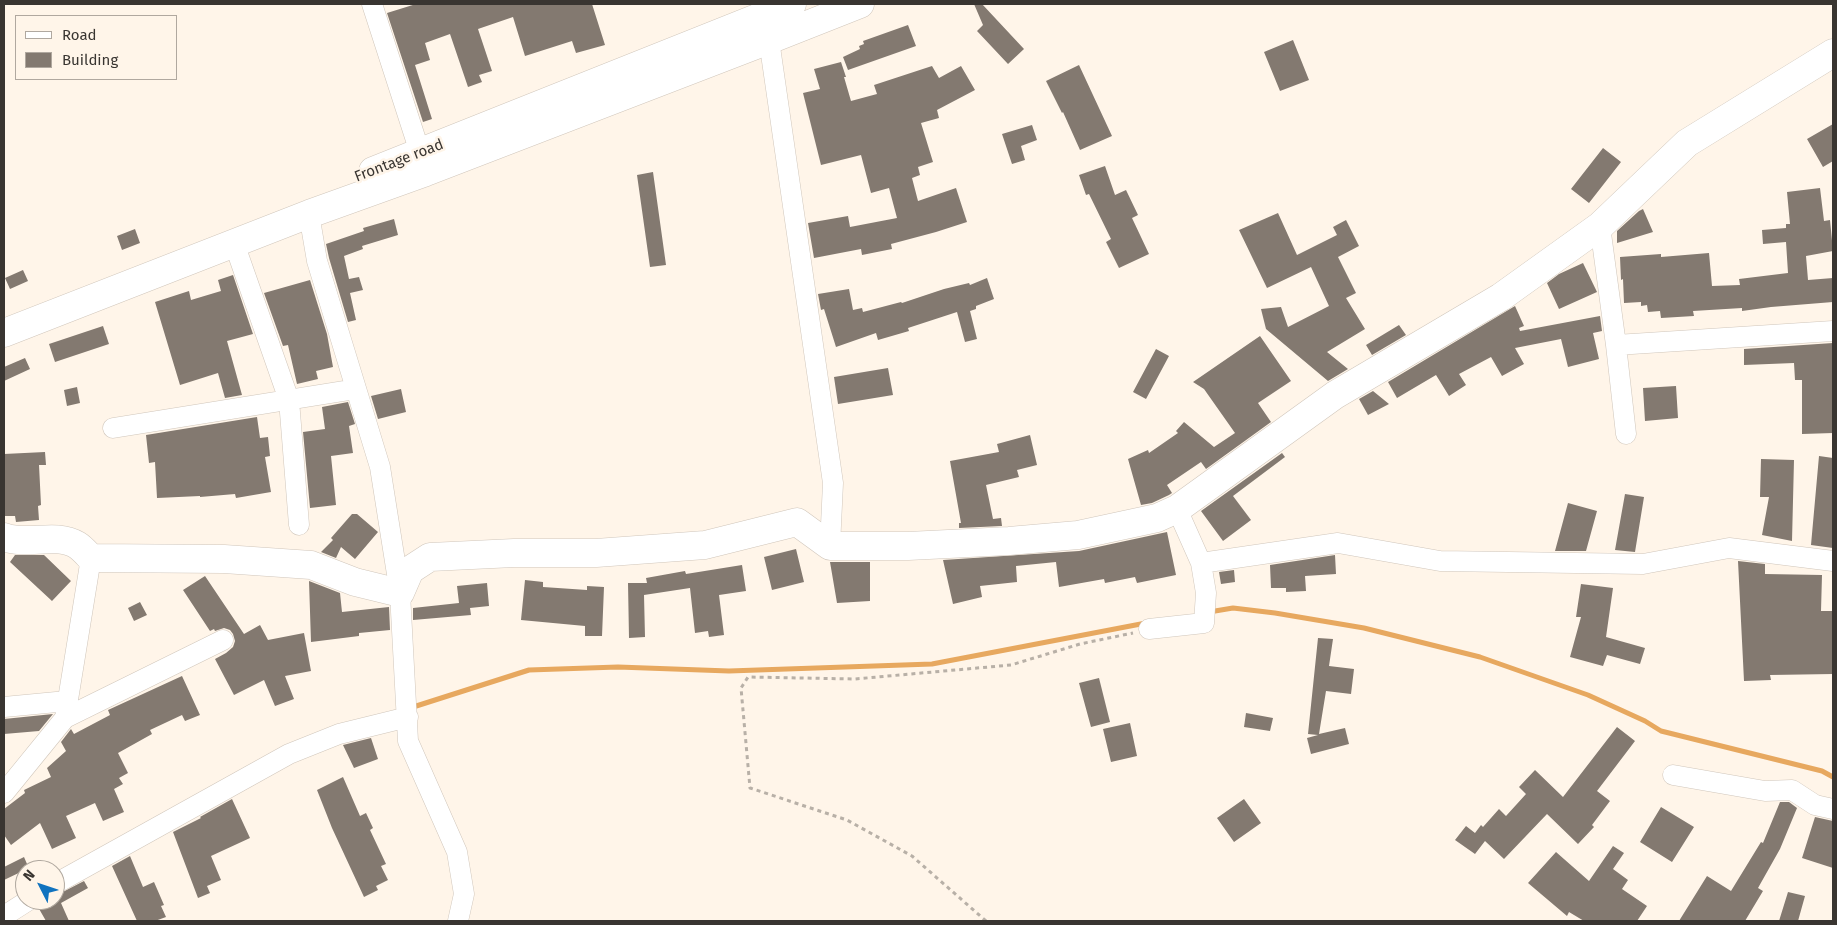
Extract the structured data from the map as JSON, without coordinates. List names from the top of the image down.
{
  "streets": {
    "street": ["Frontage road"]
  },
  "legend": ["Road", "Building"],
  "north": "top left"
}
